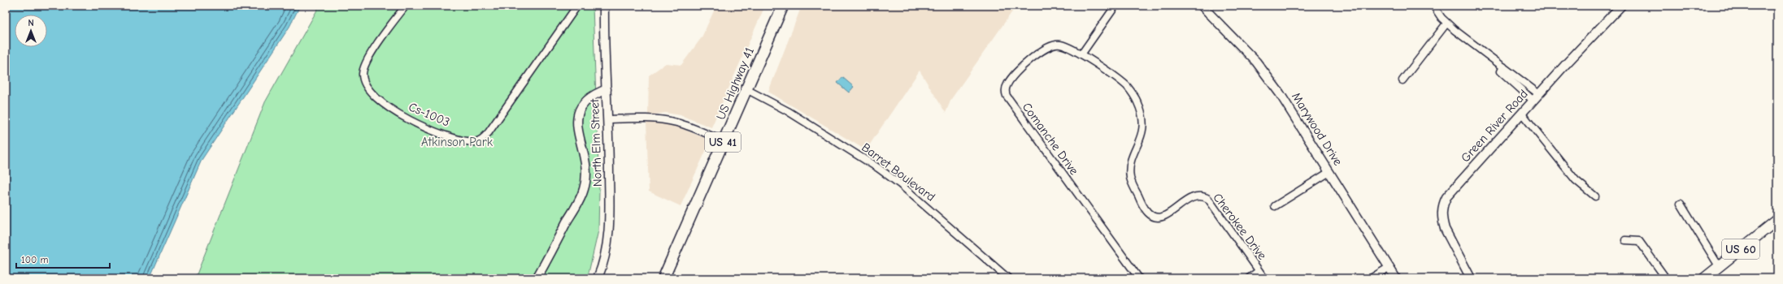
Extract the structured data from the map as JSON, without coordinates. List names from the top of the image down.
{
  "streets": {
    "highway": ["US Highway 41", "US 41"],
    "main road": ["US 60"],
    "street": [
      "Cs-1003",
      "Green River Road",
      "Marywood Drive",
      "Comanche Drive",
      "North Elm Street",
      "Barret Boulevard",
      "Cherokee Drive"
    ]
  },
  "crossings": [
    ["US Highway 41", "Barret Boulevard"],
    ["Comanche Drive", "Cherokee Drive"]
  ],
  "parks": ["Atkinson Park"],
  "scale_bar": "100 m",
  "north": "top"
}
